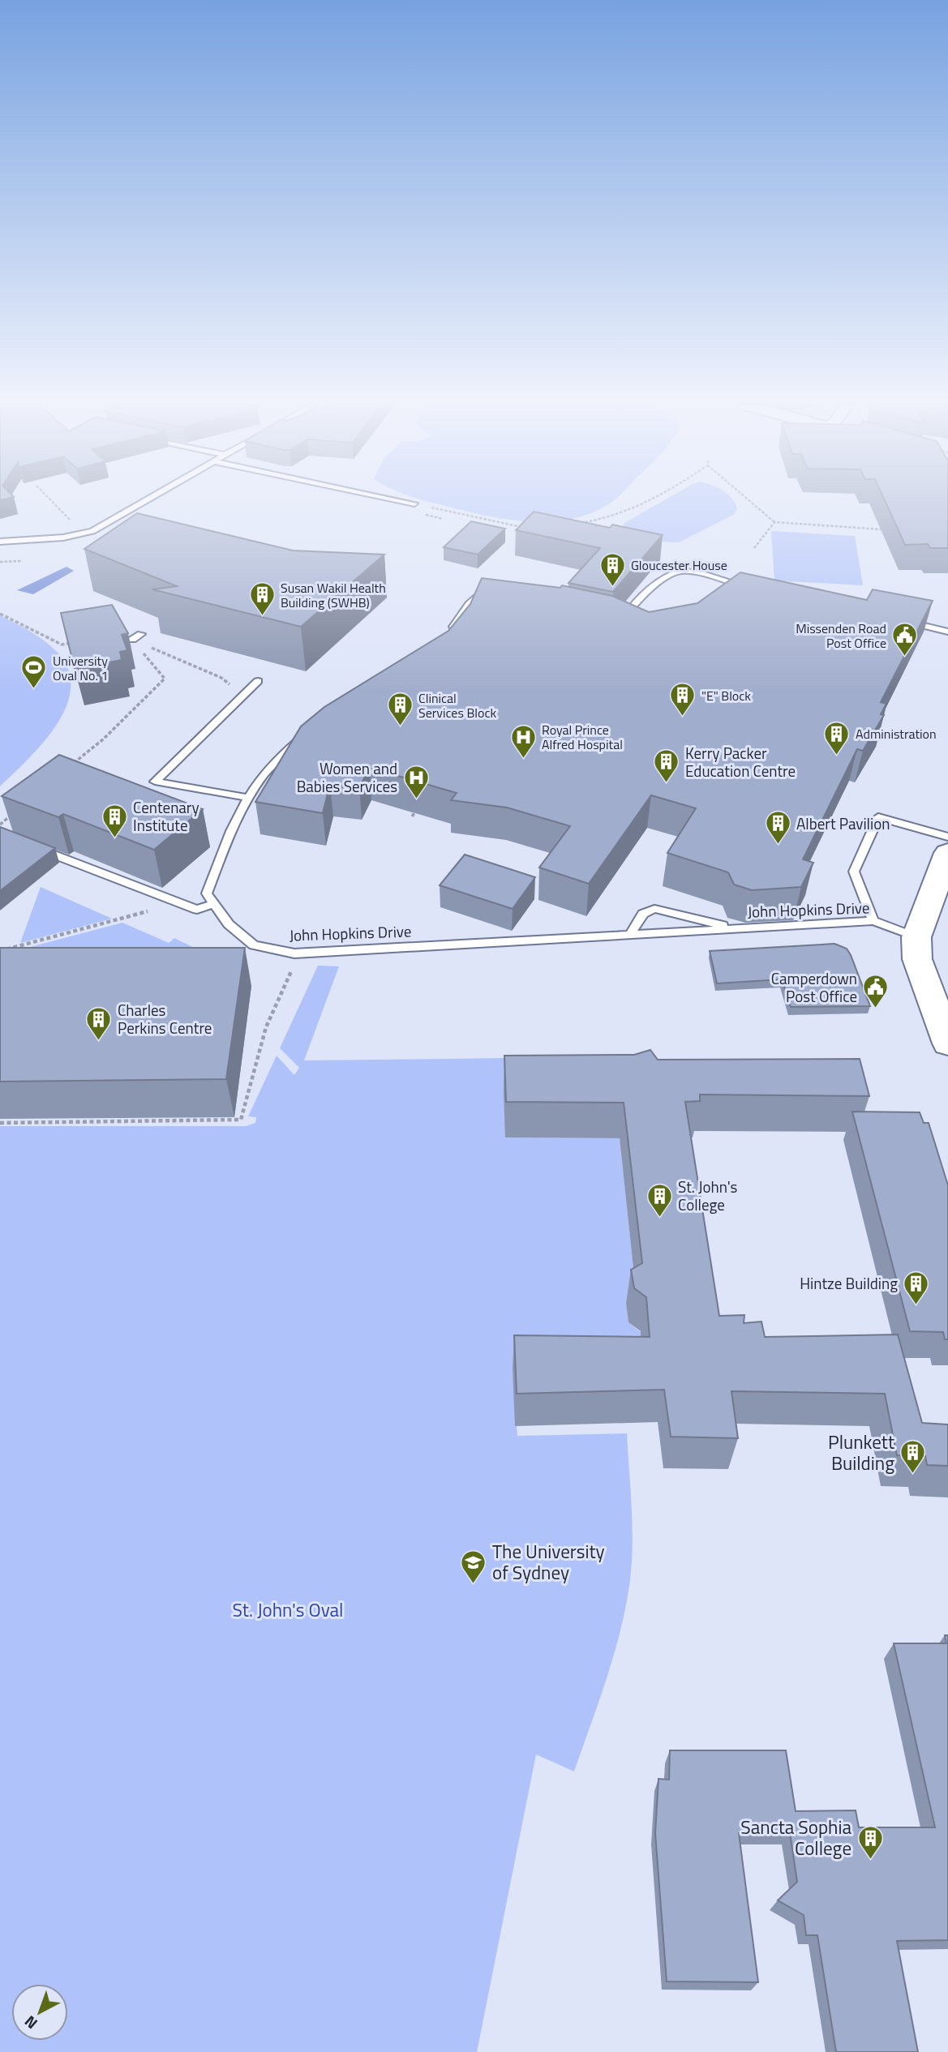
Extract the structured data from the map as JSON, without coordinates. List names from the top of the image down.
{
  "streets": {
    "lane": ["John Hopkins Drive"]
  },
  "parks": ["St. John's Oval"],
  "places": {
    "building": [
      "Gloucester House",
      "Susan Wakil Health Building (SWHB)",
      "\"E\" Block",
      "Clinical Services Block",
      "Administration",
      "Kerry Packer Education Centre",
      "Centenary Institute",
      "Albert Pavilion",
      "Charles Perkins Centre",
      "St. John's College",
      "Hintze Building",
      "Plunkett Building",
      "Sancta Sophia College"
    ],
    "public building": ["Missenden Road Post Office", "Camperdown Post Office"],
    "sports": ["University Oval No. 1"],
    "hospital": ["Royal Prince Alfred Hospital", "Women and Babies Services"],
    "school or university": ["The University of Sydney"]
  },
  "north": "bottom left"
}
